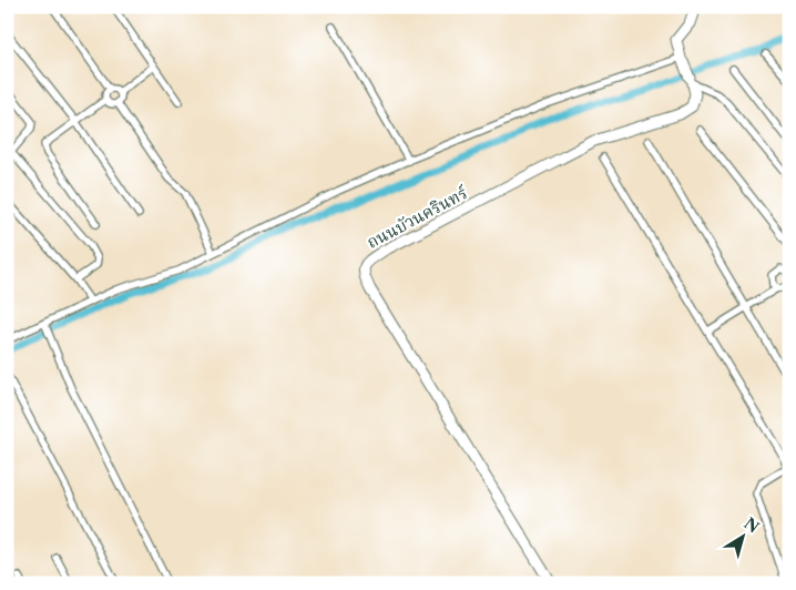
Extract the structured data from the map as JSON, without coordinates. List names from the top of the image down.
{
  "streets": {
    "street": ["ถนนบัวนครินทร์"]
  },
  "north": "top right"
}
